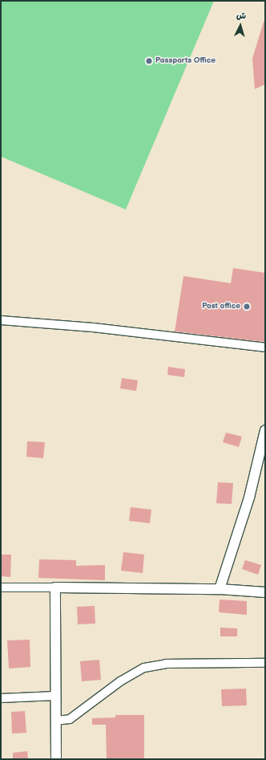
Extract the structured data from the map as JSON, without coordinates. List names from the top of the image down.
{
  "places": ["Passports Office", "Post office"],
  "north": "top"
}
